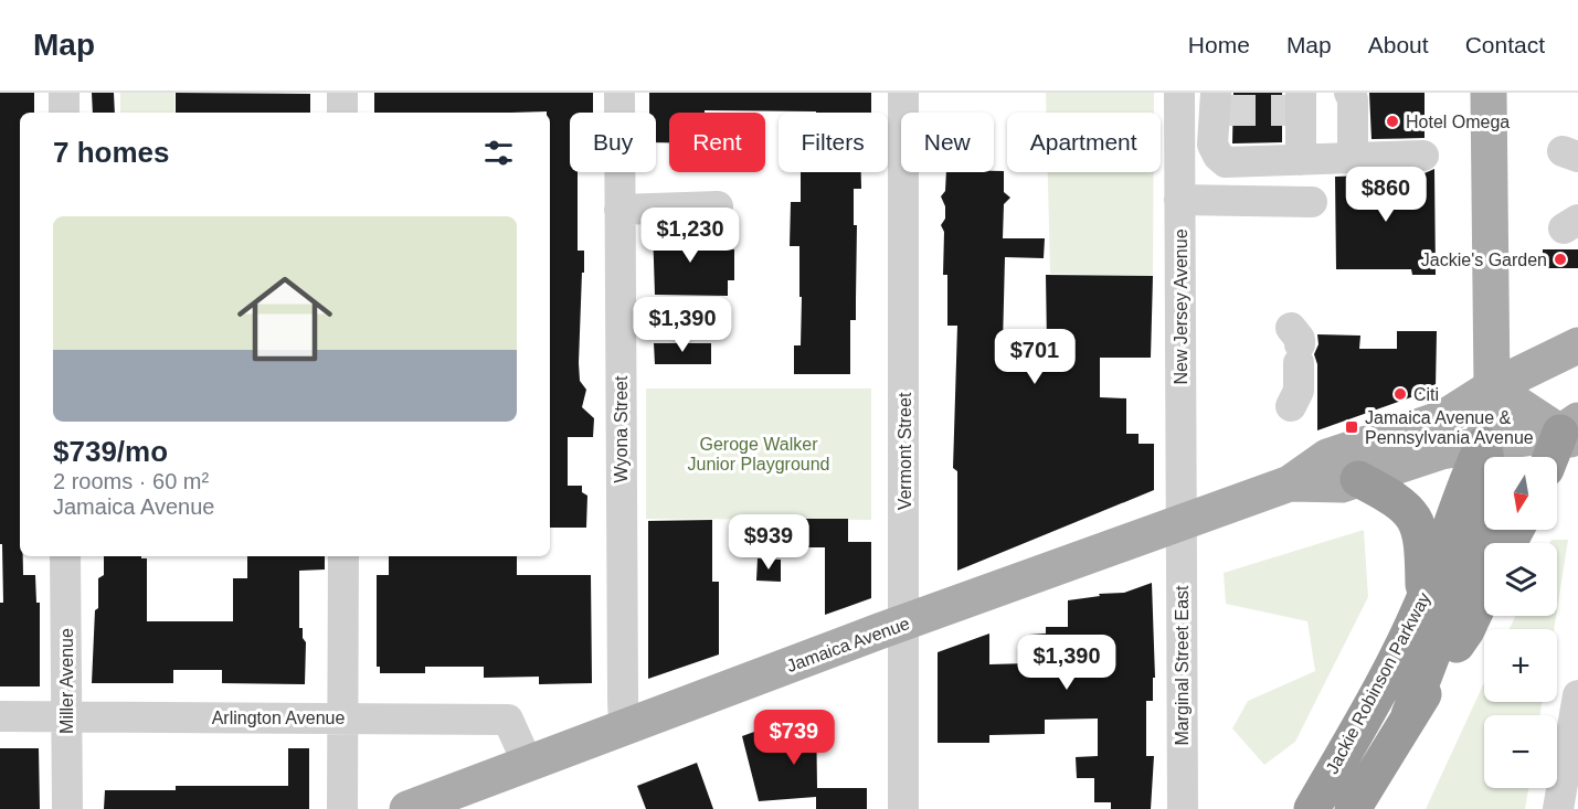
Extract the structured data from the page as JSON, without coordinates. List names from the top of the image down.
{
  "streets": {
    "highway": ["Jackie Robinson Parkway"],
    "main road": ["Jamaica Avenue"],
    "street": [
      "New Jersey Avenue",
      "Wyona Street",
      "Vermont Street",
      "Marginal Street East",
      "Miller Avenue",
      "Arlington Avenue"
    ]
  },
  "crossings": [
    ["New Jersey Avenue", "Jamaica Avenue"],
    ["New Jersey Avenue", "Marginal Street East"],
    ["Wyona Street", "Jamaica Avenue"],
    ["Vermont Street", "Jamaica Avenue"],
    ["Jamaica Avenue", "Marginal Street East"],
    ["Jamaica Avenue", "Jackie Robinson Parkway"],
    ["Jamaica Avenue", "Arlington Avenue"],
    ["Miller Avenue", "Arlington Avenue"]
  ],
  "parks": ["Geroge Walker Junior Playground"],
  "places": {
    "other": ["Hotel Omega", "Jackie's Garden", "Citi"],
    "transit": ["Jamaica Avenue & Pennsylvania Avenue"]
  },
  "north": "bottom",
  "page": {
    "header": "Map",
    "nav": [
      "Home",
      "Map",
      "About",
      "Contact"
    ],
    "chip": [
      "Buy",
      "Rent",
      "Filters",
      "New",
      "Apartment"
    ],
    "heading": "7 homes",
    "price": [
      "$860",
      "$1,230",
      "$1,390",
      "$701",
      "$939",
      "$1,390",
      "$739"
    ],
    "list": [
      {
        "name": "$739/mo",
        "note": "2 rooms · 60 m² · Jamaica Avenue"
      }
    ],
    "map_buttons": ["+", "−"]
  }
}
